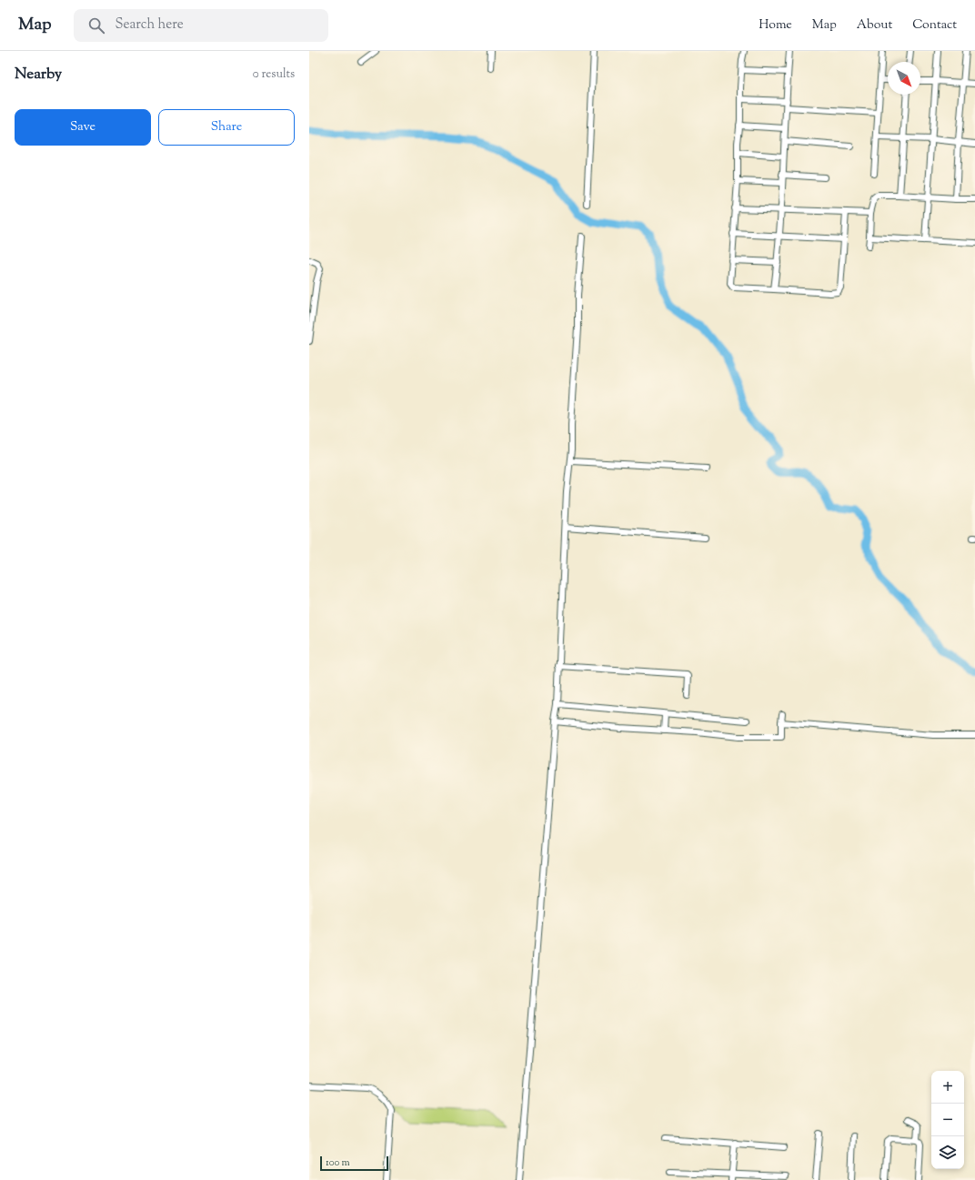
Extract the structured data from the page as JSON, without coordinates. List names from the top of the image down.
{
  "scale_bar": "100 m",
  "north": "bottom right",
  "page": {
    "header": "Map",
    "search": "Search here",
    "nav": [
      "Home",
      "Map",
      "About",
      "Contact"
    ],
    "heading": ["Nearby", "0 results"],
    "buttons": ["Save", "Share"],
    "map_buttons": ["+", "−"],
    "scale": "100 m"
  }
}
